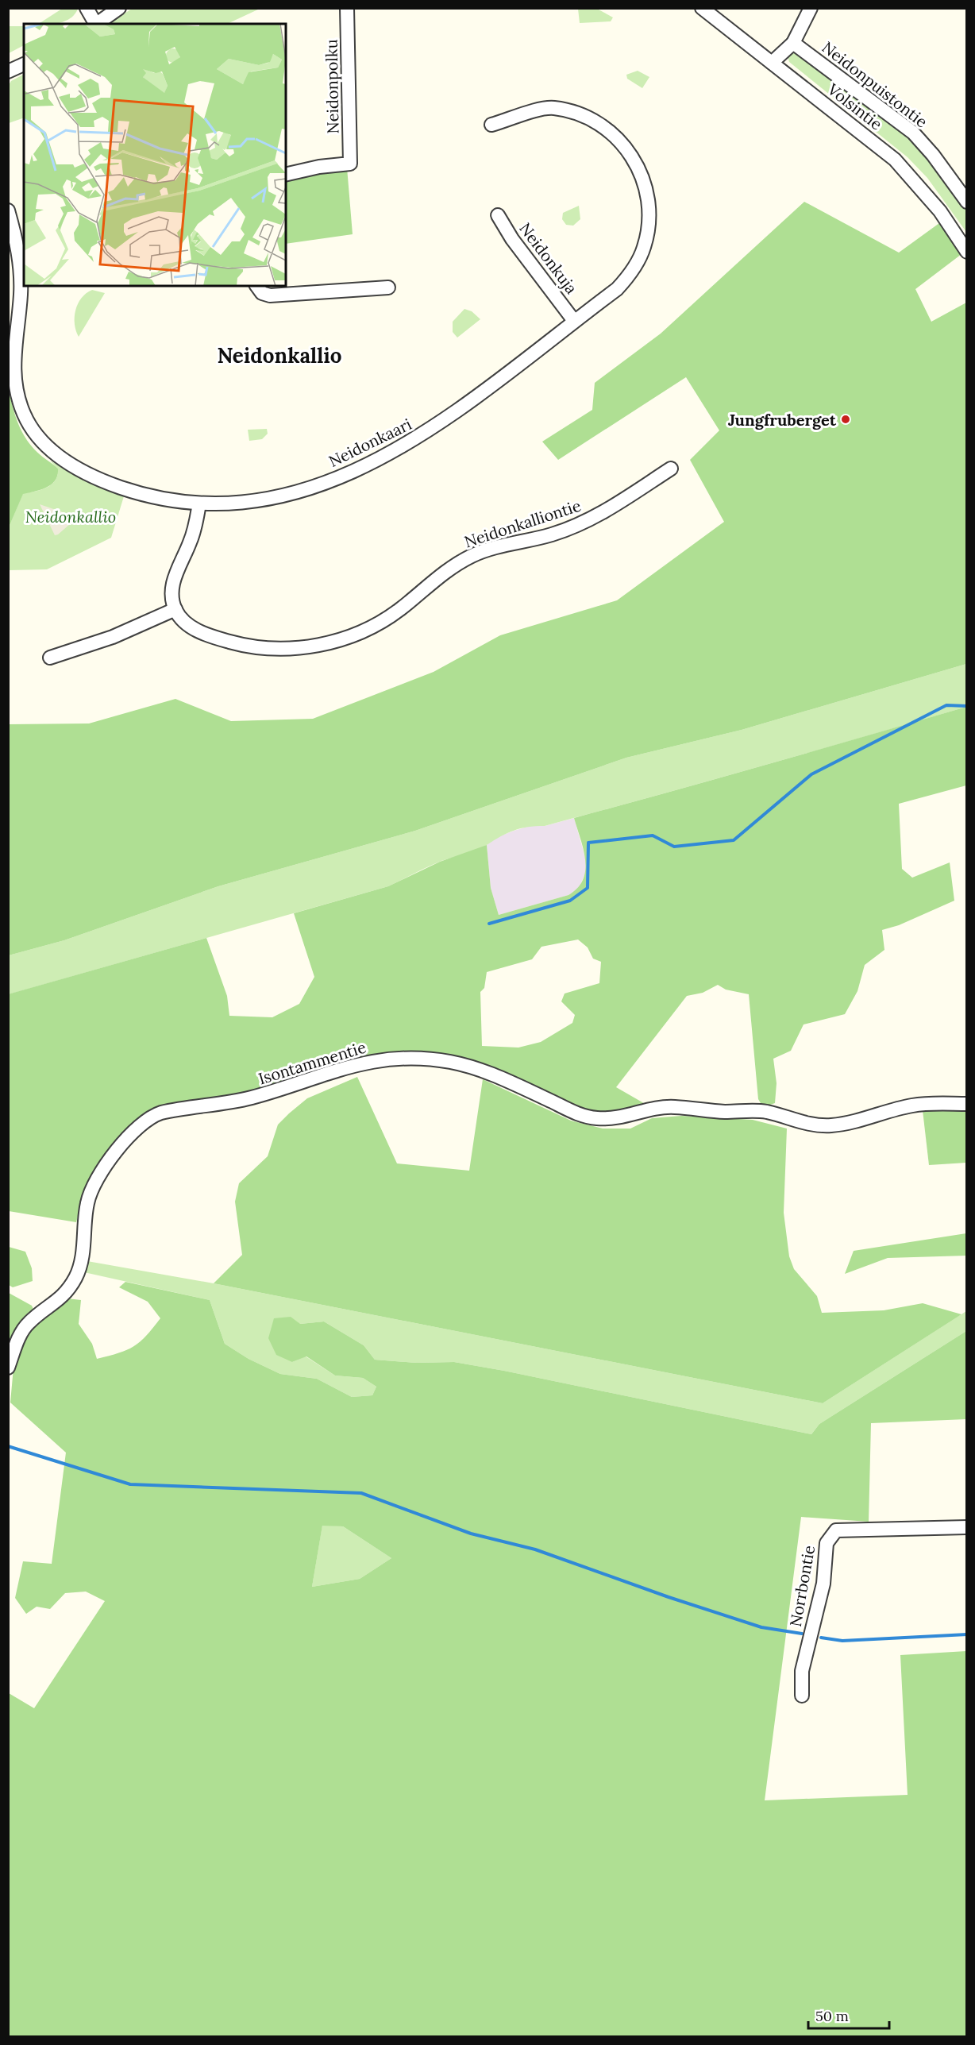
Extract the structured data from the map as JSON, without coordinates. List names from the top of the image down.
{
  "streets": {
    "street": [
      "Neidonpuistontie",
      "Neidonpolku",
      "Volsintie",
      "Neidonkuja",
      "Neidonkaari",
      "Neidonkalliontie",
      "Isontammentie",
      "Norrbontie"
    ]
  },
  "crossings": [
    ["Neidonkuja", "Neidonkaari"]
  ],
  "districts": ["Neidonkallio"],
  "parks": ["Neidonkallio"],
  "places": ["Jungfruberget"],
  "scale_bar": "50 m"
}
